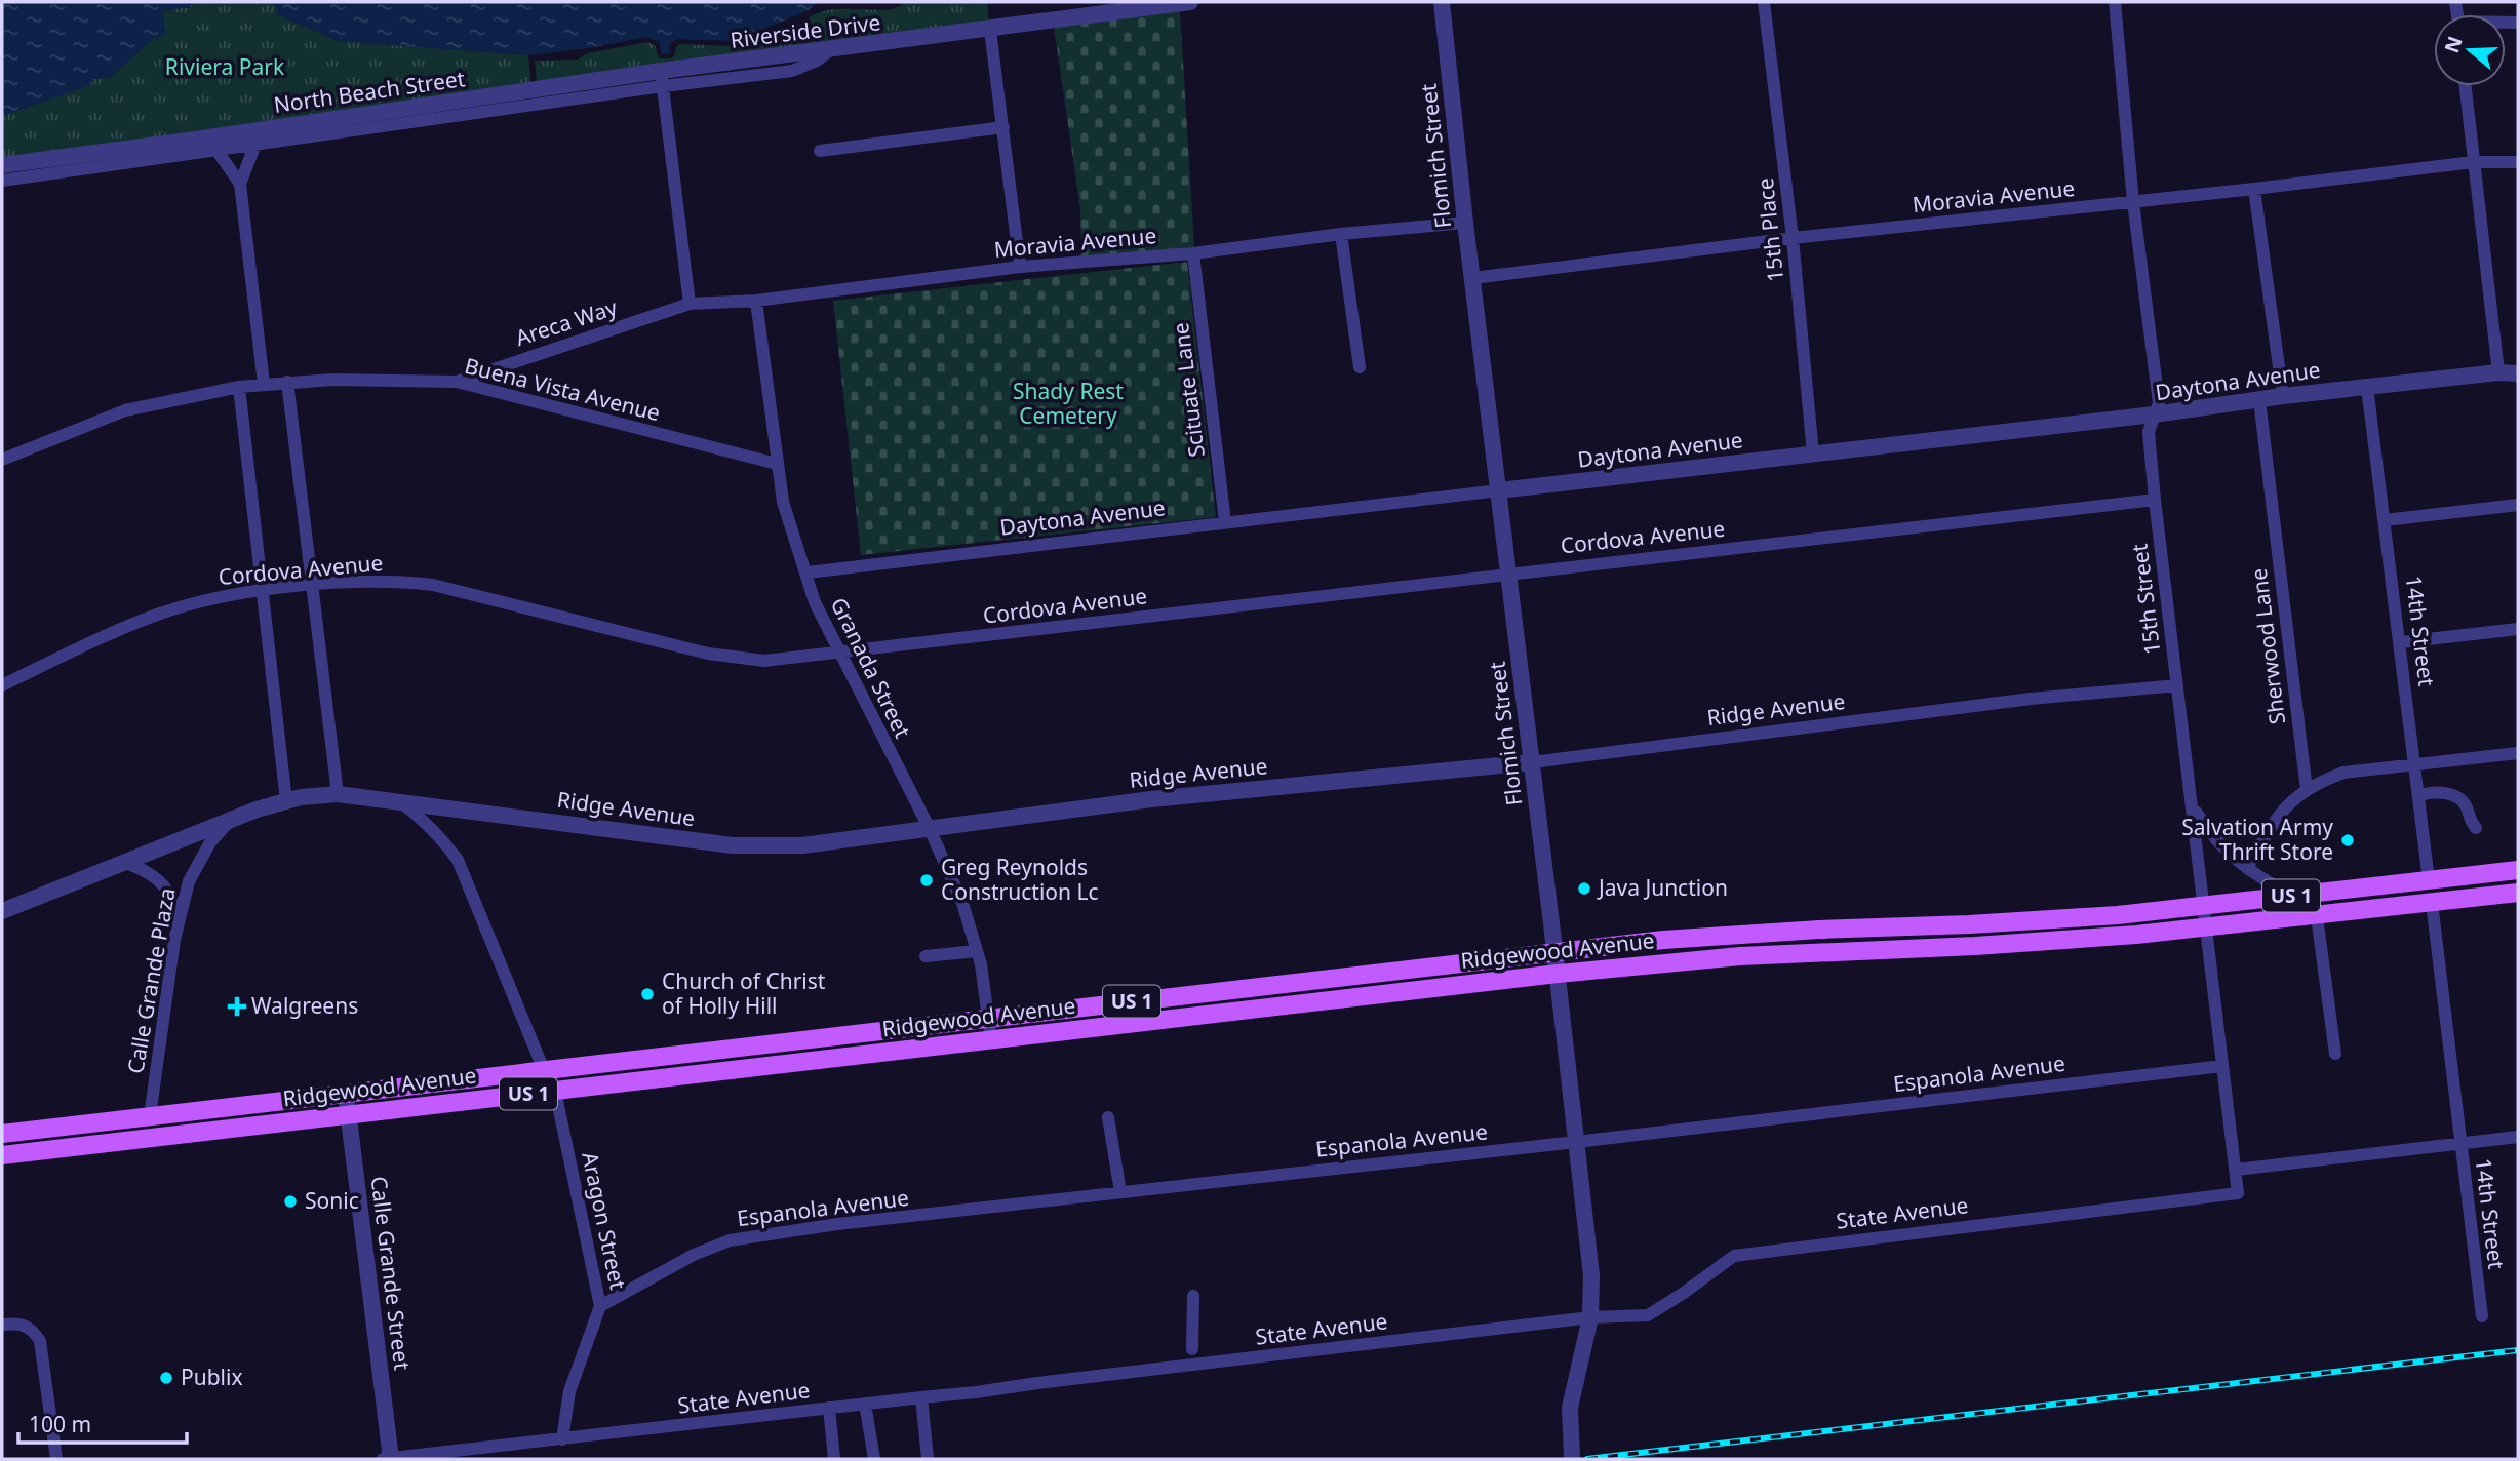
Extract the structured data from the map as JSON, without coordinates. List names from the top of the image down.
{
  "streets": {
    "main road": ["US 1", "Ridgewood Avenue"],
    "street": [
      "Riverside Drive",
      "North Beach Street",
      "Flomich Street",
      "Moravia Avenue",
      "15th Place",
      "Areca Way",
      "Daytona Avenue",
      "Buena Vista Avenue",
      "Scituate Lane",
      "Cordova Avenue",
      "15th Street",
      "14th Street",
      "Sherwood Lane",
      "Granada Street",
      "Ridge Avenue",
      "Calle Grande Plaza",
      "Espanola Avenue",
      "State Avenue",
      "Aragon Street",
      "Calle Grande Street"
    ]
  },
  "crossings": [
    ["Riverside Drive", "North Beach Street"],
    ["Flomich Street", "Moravia Avenue"],
    ["Flomich Street", "Daytona Avenue"],
    ["Flomich Street", "Cordova Avenue"],
    ["Flomich Street", "Ridge Avenue"],
    ["Flomich Street", "Ridgewood Avenue"],
    ["Flomich Street", "Espanola Avenue"],
    ["Flomich Street", "State Avenue"],
    ["Moravia Avenue", "15th Place"],
    ["Moravia Avenue", "Areca Way"],
    ["Moravia Avenue", "Scituate Lane"],
    ["Moravia Avenue", "15th Street"],
    ["Moravia Avenue", "Granada Street"],
    ["15th Place", "Daytona Avenue"],
    ["Areca Way", "Buena Vista Avenue"],
    ["Daytona Avenue", "Scituate Lane"],
    ["Daytona Avenue", "15th Street"],
    ["Daytona Avenue", "14th Street"],
    ["Daytona Avenue", "Sherwood Lane"],
    ["Daytona Avenue", "Granada Street"],
    ["Buena Vista Avenue", "Granada Street"],
    ["Cordova Avenue", "15th Street"],
    ["Cordova Avenue", "Granada Street"],
    ["15th Street", "Ridge Avenue"],
    ["15th Street", "US 1"],
    ["15th Street", "Ridgewood Avenue"],
    ["15th Street", "Espanola Avenue"],
    ["15th Street", "State Avenue"],
    ["14th Street", "US 1"],
    ["Granada Street", "Ridge Avenue"],
    ["Granada Street", "Ridgewood Avenue"],
    ["Ridge Avenue", "Calle Grande Plaza"],
    ["US 1", "Ridgewood Avenue"],
    ["Ridgewood Avenue", "Calle Grande Plaza"],
    ["Ridgewood Avenue", "Aragon Street"],
    ["Ridgewood Avenue", "Calle Grande Street"],
    ["Espanola Avenue", "Aragon Street"],
    ["State Avenue", "Aragon Street"],
    ["State Avenue", "Calle Grande Street"]
  ],
  "parks": ["Riviera Park", "Shady Rest Cemetery"],
  "places": {
    "other": [
      "Salvation Army Thrift Store",
      "Greg Reynolds Construction Lc",
      "Java Junction",
      "Church of Christ of Holly Hill",
      "Sonic",
      "Publix"
    ],
    "health": ["Walgreens"]
  },
  "scale_bar": "100 m",
  "north": "left"
}
